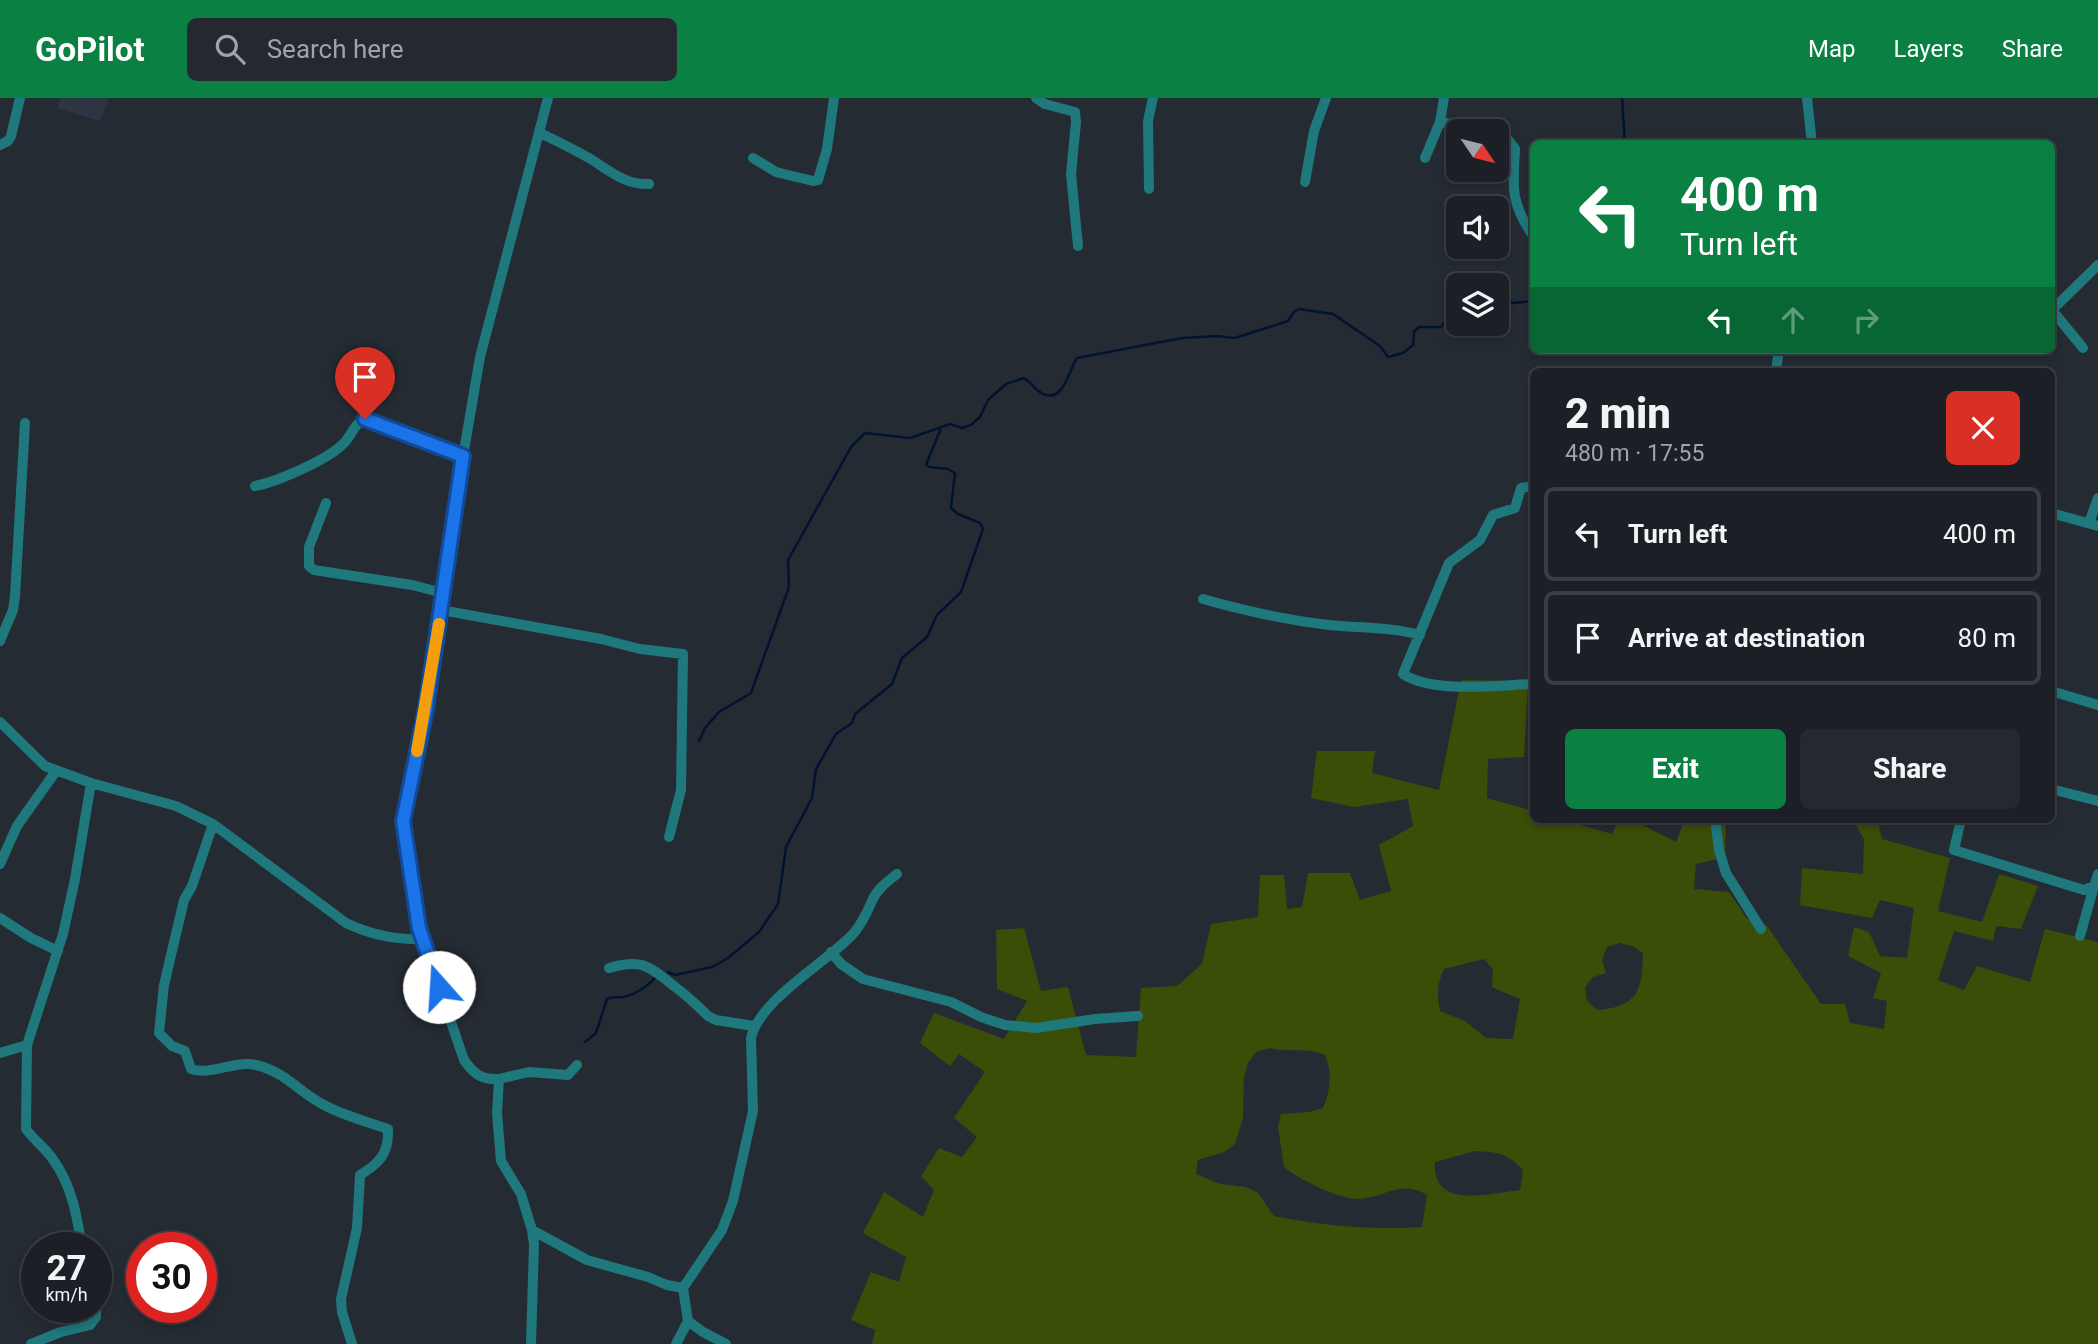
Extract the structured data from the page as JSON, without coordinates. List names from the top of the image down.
{
  "north": "bottom right",
  "page": {
    "header": "GoPilot",
    "search": "Search here",
    "nav": ["Map", "Layers", "Share"],
    "turn": ["400 m", "Turn left"],
    "heading": ["2 min", "480 m · 17:55"],
    "list": [
      {
        "name": "Turn left",
        "value": "400 m"
      },
      {
        "name": "Arrive at destination",
        "value": "80 m"
      }
    ],
    "buttons": ["Exit", "Share"],
    "speed": "27 km/h",
    "limit": "30"
  }
}
